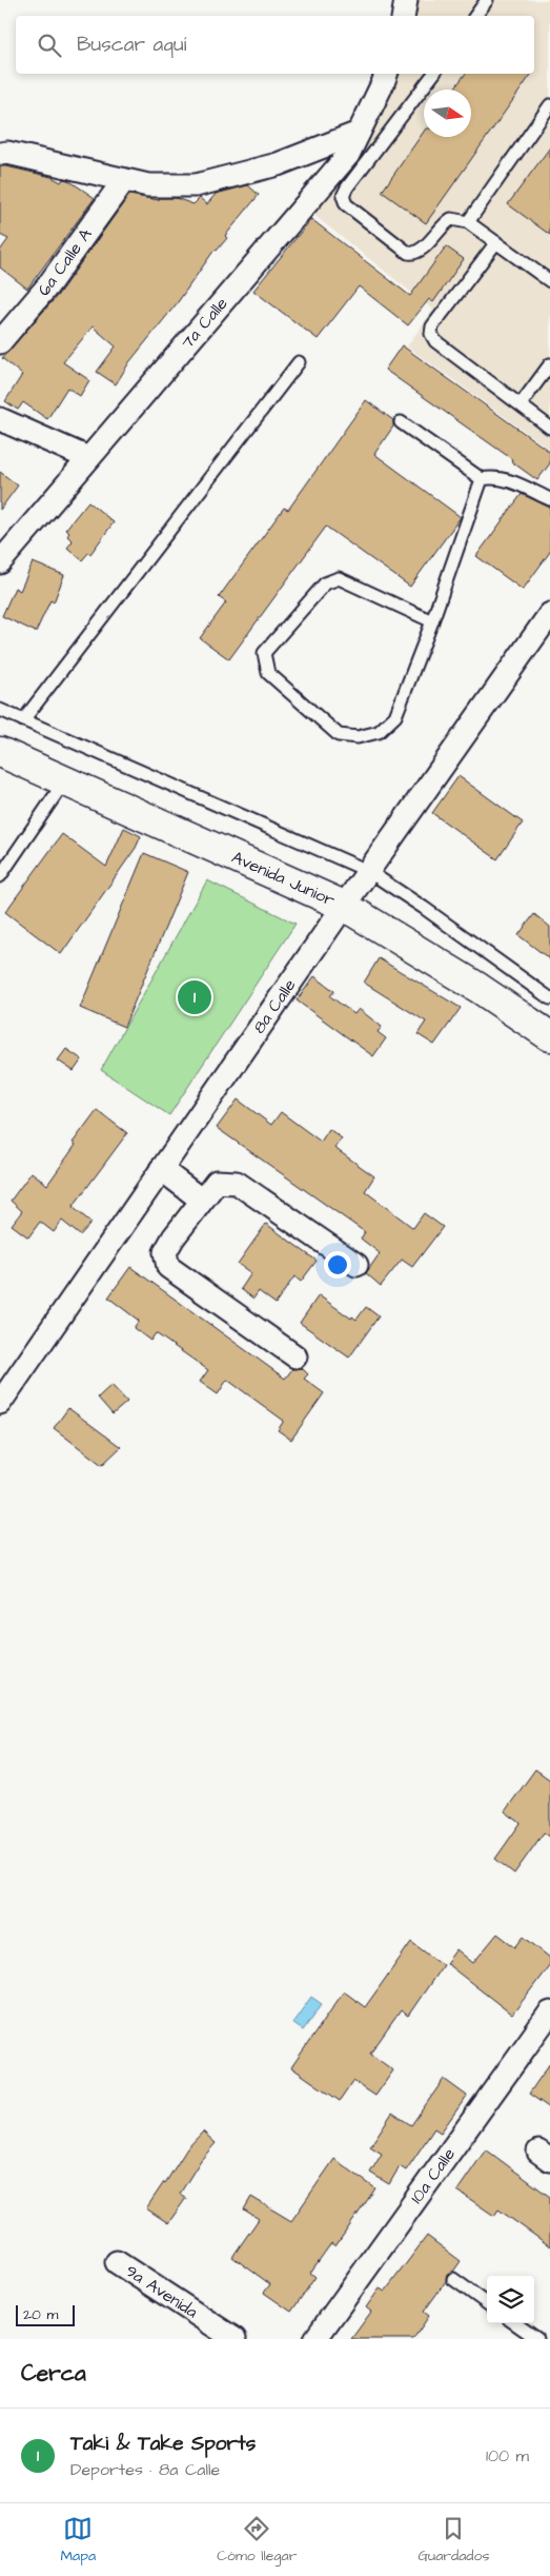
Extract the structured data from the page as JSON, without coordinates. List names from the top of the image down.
{
  "streets": {
    "main road": ["Avenida Junior"],
    "street": [
      "6a Calle A",
      "7a Calle",
      "8a Calle",
      "10a Calle",
      "9a Avenida"
    ]
  },
  "crossings": [
    ["Avenida Junior", "8a Calle"]
  ],
  "scale_bar": "20 m",
  "north": "right",
  "page": {
    "search": "Buscar aquí",
    "pins": "1",
    "scale": "20 m",
    "heading": "Cerca",
    "list": [
      {
        "mark": "1",
        "name": "Taki & Take Sports",
        "note": "Deportes · 8a Calle",
        "value": "100 m"
      }
    ],
    "nav": ["Mapa", "Cómo llegar", "Guardados"]
  }
}
